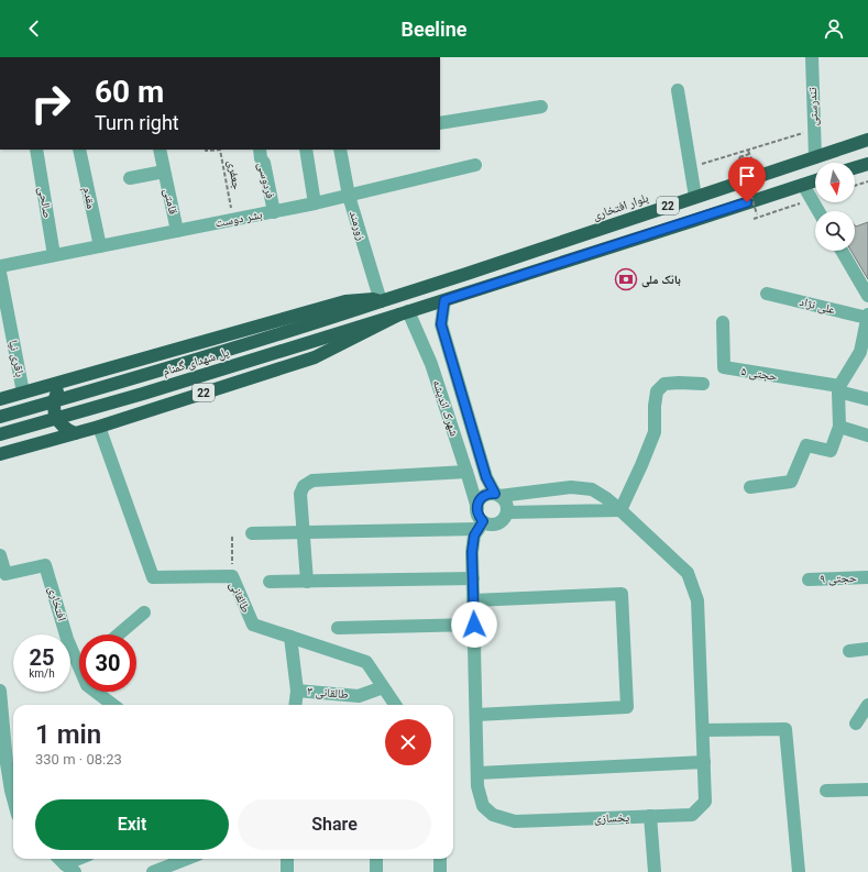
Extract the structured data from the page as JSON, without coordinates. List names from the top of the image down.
{
  "streets": {
    "highway": ["22", "بلوار افتخاری", "پل شهدای گمنام"],
    "street": [
      "تندرستی",
      "فردوسی",
      "مقدم",
      "قامتی",
      "صالحی",
      "بشر دوست",
      "زورمند",
      "علی نژاد",
      "باقری نیا",
      "حجتی ۵",
      "شهرک اندیشه",
      "حجتی ۹",
      "طالقانی",
      "افتخاری",
      "طالقانی ۳",
      "یخسازی"
    ],
    "path": ["جعفری"]
  },
  "crossings": [
    ["تندرستی", "بلوار افتخاری"],
    ["جعفری", "بشر دوست"],
    ["فردوسی", "بشر دوست"],
    ["مقدم", "بشر دوست"],
    ["قامتی", "بشر دوست"],
    ["صالحی", "بشر دوست"],
    ["22", "بلوار افتخاری"],
    ["22", "زورمند"],
    ["22", "باقری نیا"],
    ["22", "پل شهدای گمنام"],
    ["22", "شهرک اندیشه"],
    ["22", "طالقانی"],
    ["بلوار افتخاری", "زورمند"],
    ["بلوار افتخاری", "پل شهدای گمنام"],
    ["بشر دوست", "زورمند"],
    ["زورمند", "پل شهدای گمنام"],
    ["پل شهدای گمنام", "شهرک اندیشه"],
    ["شهرک اندیشه", "یخسازی"],
    ["طالقانی", "طالقانی ۳"]
  ],
  "places": {
    "bank": ["بانک ملی"]
  },
  "north": "bottom",
  "page": {
    "header": "Beeline",
    "turn": ["60 m", "Turn right"],
    "speed": "25 km/h",
    "limit": "30",
    "heading": ["1 min", "330 m · 08:23"],
    "buttons": ["Exit", "Share"]
  }
}
